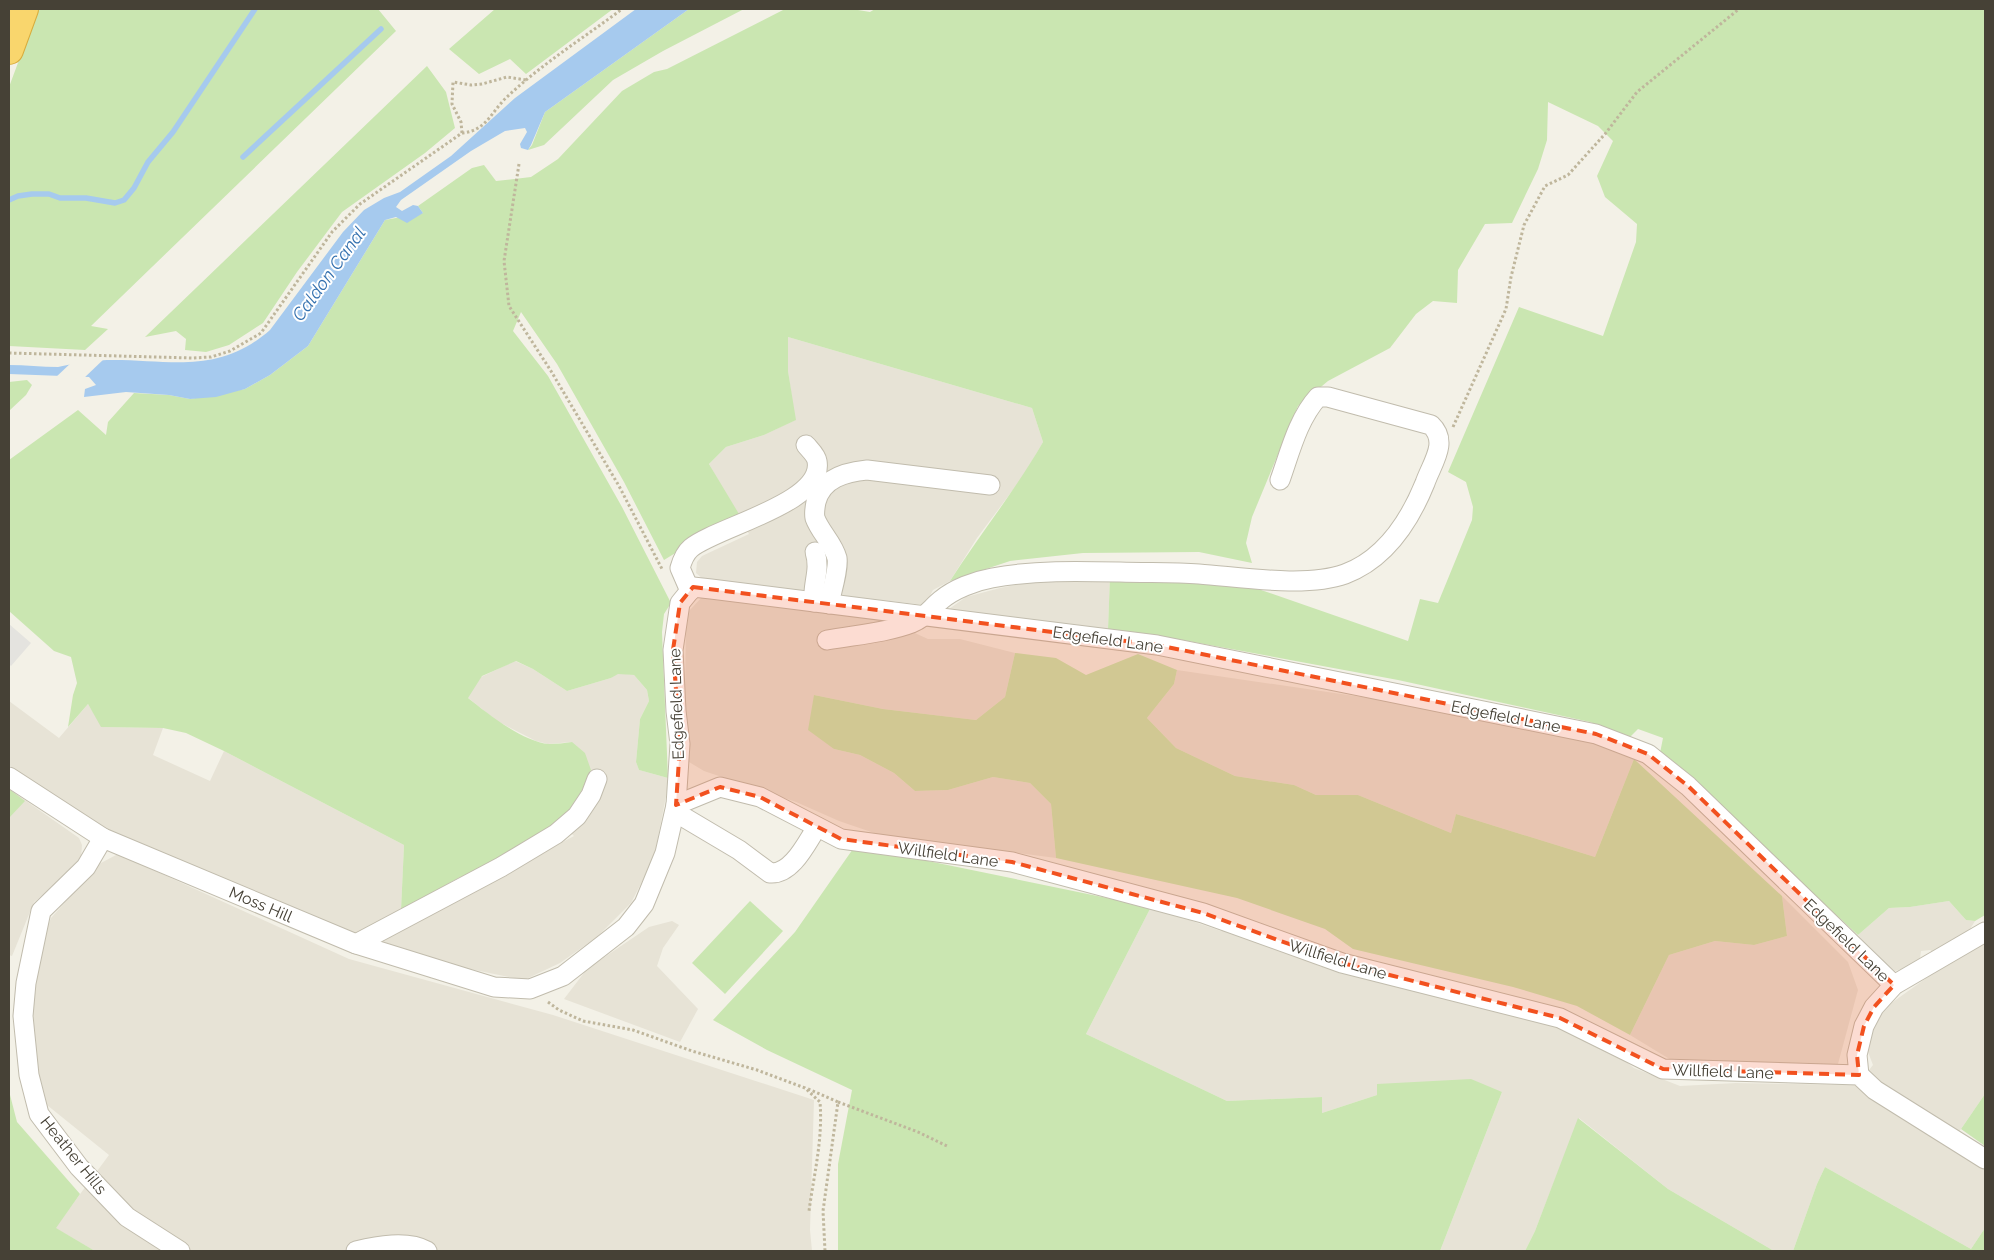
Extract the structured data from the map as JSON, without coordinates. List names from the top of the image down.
{
  "streets": {
    "street": [
      "Edgefield Lane",
      "Willfield Lane",
      "Moss Hill",
      "Heather Hills"
    ]
  },
  "crossings": [
    ["Edgefield Lane", "Willfield Lane"],
    ["Edgefield Lane", "Moss Hill"],
    ["Moss Hill", "Heather Hills"]
  ],
  "water": ["Caldon Canal"]
}
